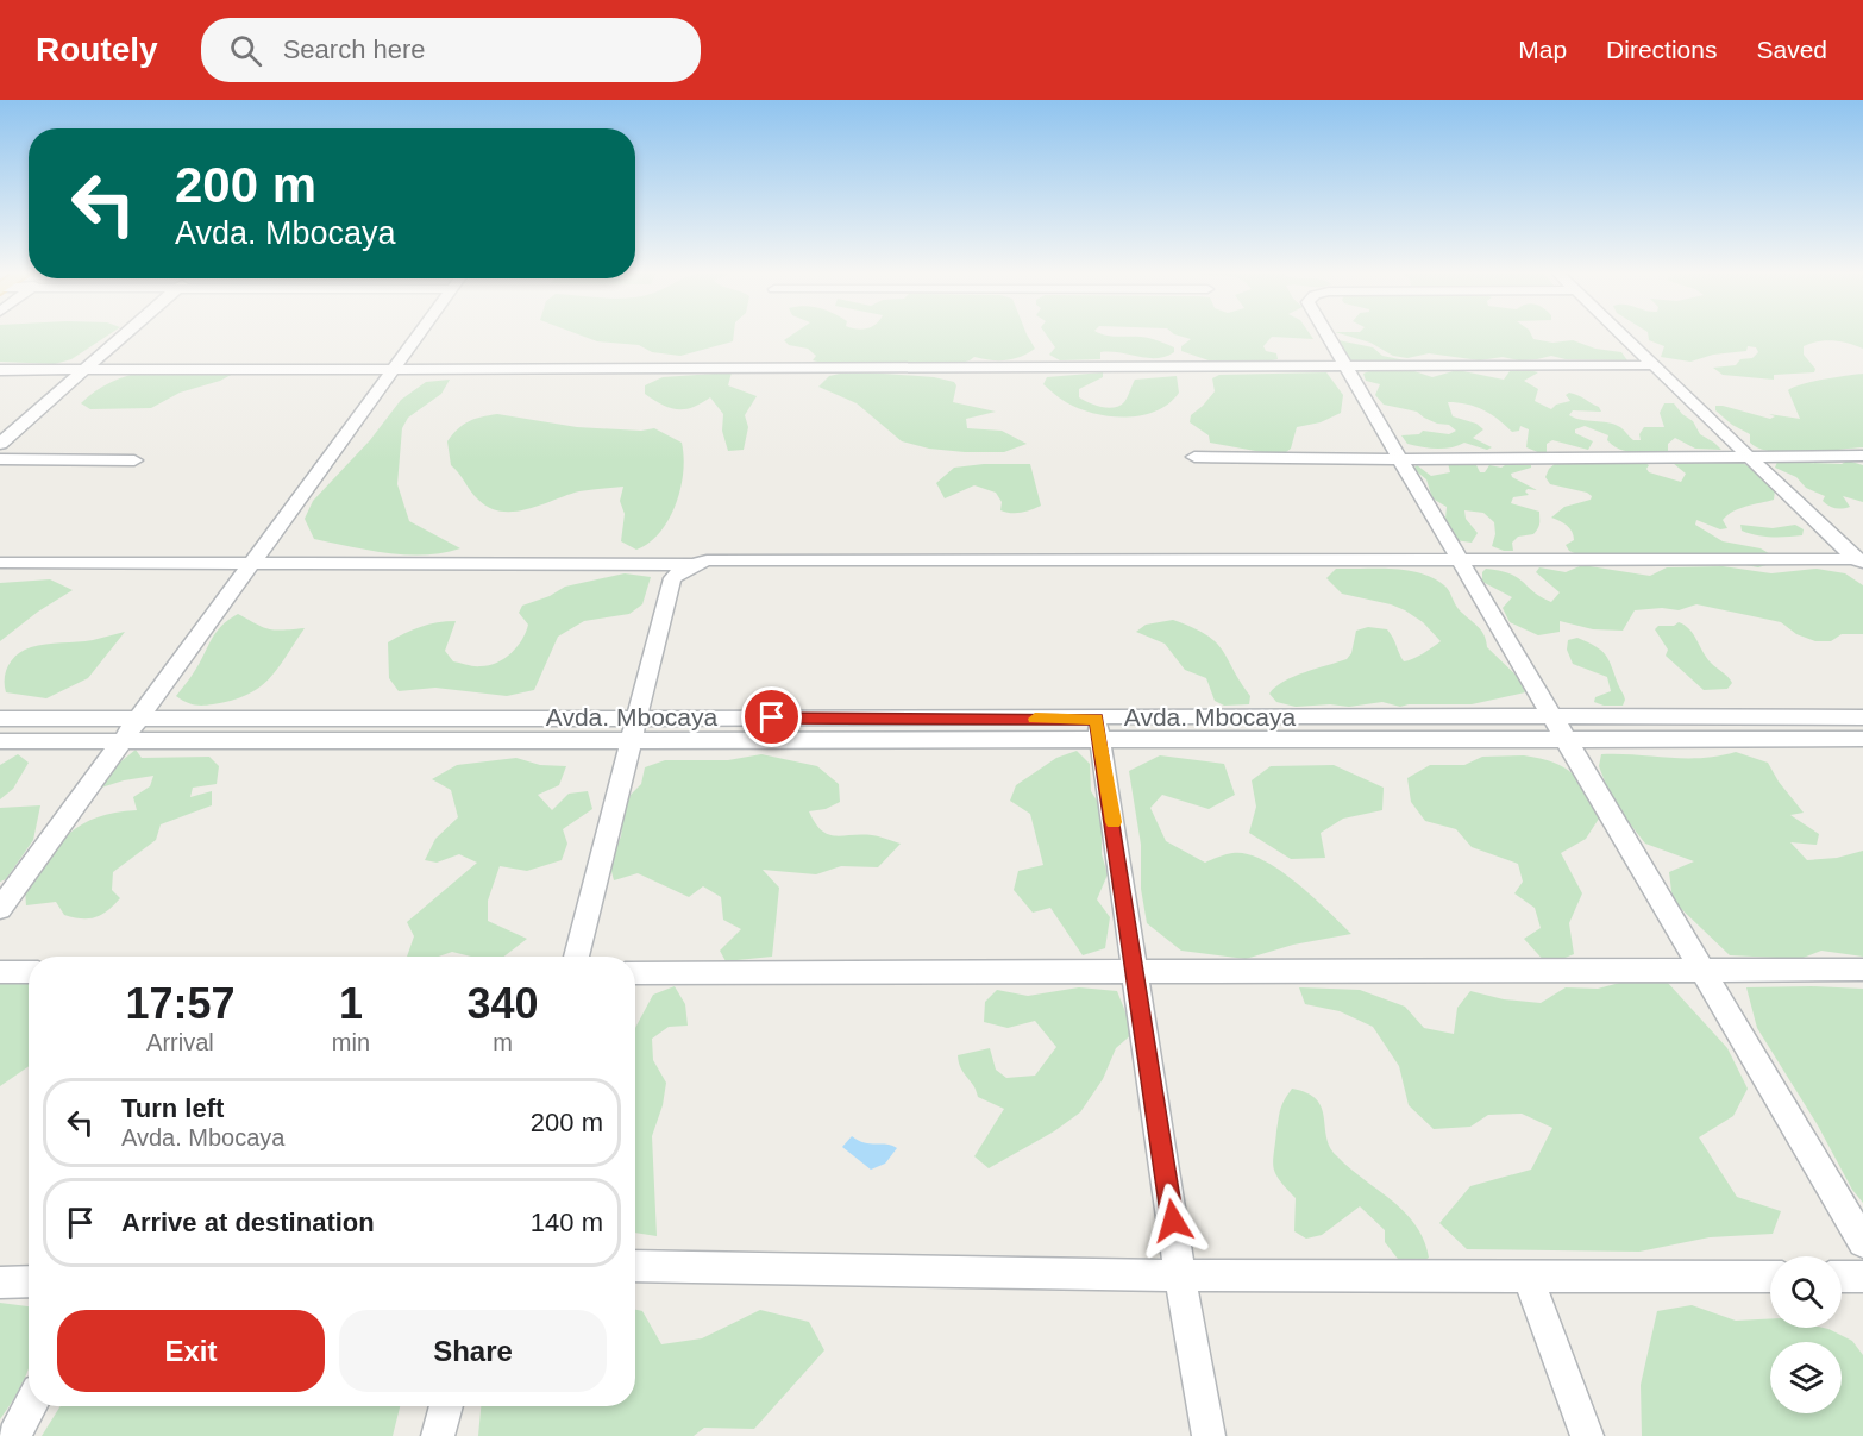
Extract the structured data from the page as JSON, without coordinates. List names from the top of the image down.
{
  "streets": {
    "street": ["Avda. Mbocaya"]
  },
  "page": {
    "header": "Routely",
    "search": "Search here",
    "nav": ["Map", "Directions", "Saved"],
    "turn": ["200 m", "Avda. Mbocaya"],
    "eta": [
      "17:57",
      "Arrival",
      "1",
      "min",
      "340",
      "m"
    ],
    "list": [
      {
        "name": "Turn left",
        "note": "Avda. Mbocaya",
        "value": "200 m"
      },
      {
        "name": "Arrive at destination",
        "value": "140 m"
      }
    ],
    "buttons": ["Exit", "Share"]
  }
}
